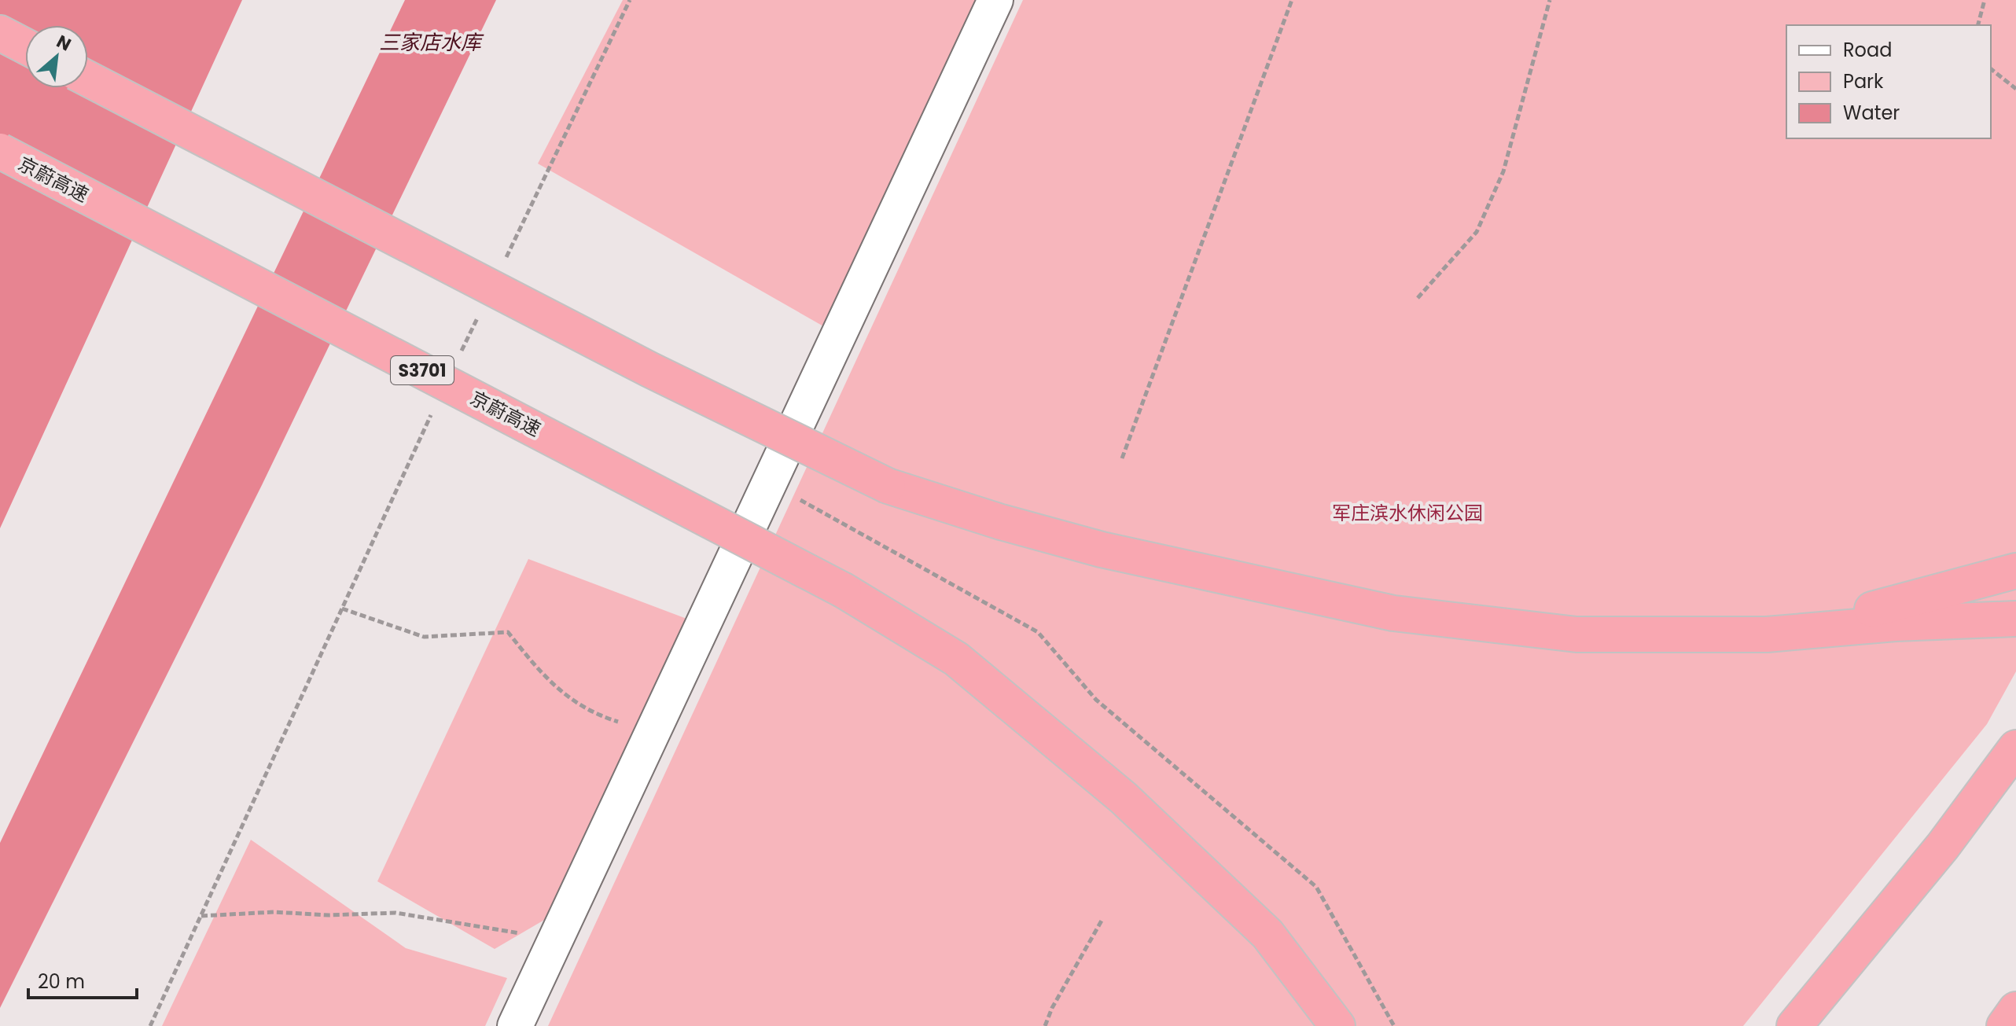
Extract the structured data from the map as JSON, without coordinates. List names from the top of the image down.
{
  "streets": {
    "highway": ["京蔚高速", "S3701"]
  },
  "water": ["三家店水库"],
  "parks": ["军庄滨水休闲公园"],
  "legend": ["Road", "Park", "Water"],
  "scale_bar": "20 m",
  "north": "top right"
}
